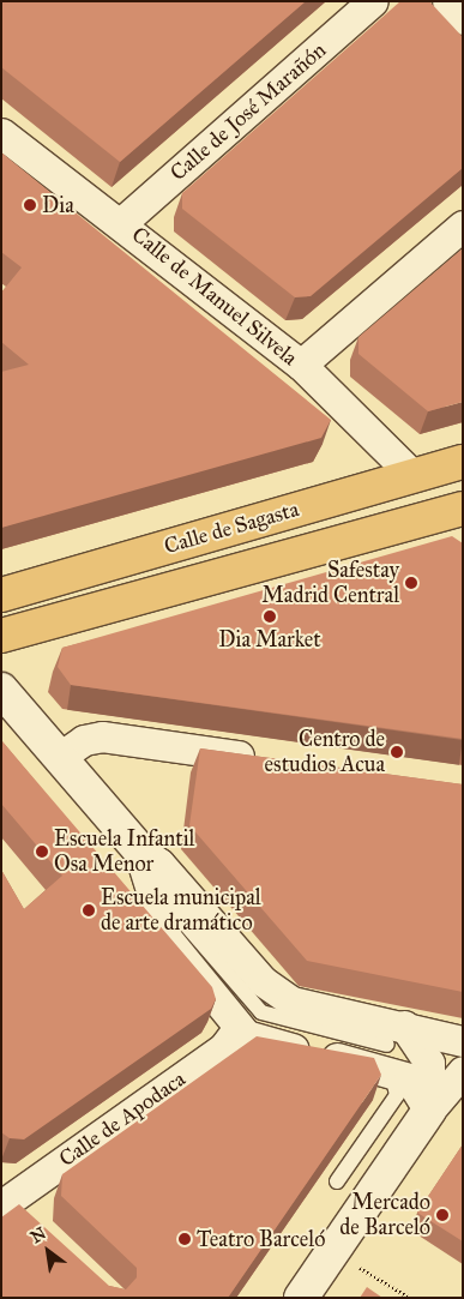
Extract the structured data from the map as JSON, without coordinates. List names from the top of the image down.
{
  "streets": {
    "main road": ["Calle de Sagasta"],
    "street": ["Calle de José Marañón", "Calle de Manuel Silvela", "Calle de Apodaca"]
  },
  "crossings": [
    ["Calle de José Marañón", "Calle de Manuel Silvela"],
    ["Calle de Manuel Silvela", "Calle de Sagasta"]
  ],
  "places": [
    "Dia",
    "Safestay Madrid Central",
    "Dia Market",
    "Centro de estudios Acua",
    "Escuela Infantil Osa Menor",
    "Escuela municipal de arte dramático",
    "Mercado de Barceló",
    "Teatro Barceló"
  ],
  "north": "top left"
}
